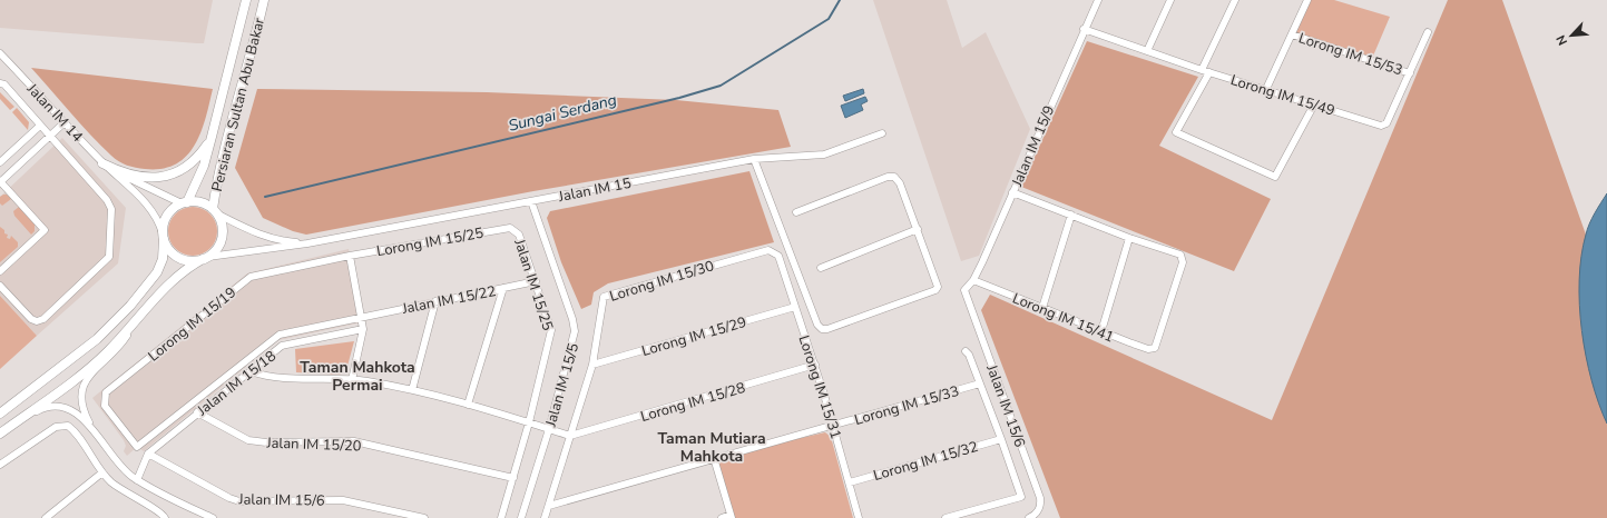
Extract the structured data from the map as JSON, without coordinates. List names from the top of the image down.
{
  "streets": {
    "main road": ["Persiaran Sultan Abu Bakar"],
    "street": [
      "Lorong IM 15/53",
      "Lorong IM 15/49",
      "Jalan IM 14",
      "Jalan IM 15/9",
      "Jalan IM 15",
      "Lorong IM 15/25",
      "Lorong IM 15/30",
      "Jalan IM 15/25",
      "Jalan IM 15/22",
      "Lorong IM 15/41",
      "Lorong IM 15/19",
      "Lorong IM 15/29",
      "Jalan IM 15/18",
      "Jalan IM 15/5",
      "Lorong IM 15/31",
      "Lorong IM 15/28",
      "Lorong IM 15/33",
      "Jalan IM 15/6",
      "Jalan IM 15/20",
      "Lorong IM 15/32"
    ]
  },
  "crossings": [
    ["Lorong IM 15/53", "Lorong IM 15/49"],
    ["Lorong IM 15/49", "Jalan IM 15/9"],
    ["Persiaran Sultan Abu Bakar", "Jalan IM 14"],
    ["Persiaran Sultan Abu Bakar", "Jalan IM 15"],
    ["Jalan IM 14", "Jalan IM 15"],
    ["Jalan IM 15/9", "Lorong IM 15/41"],
    ["Jalan IM 15/9", "Jalan IM 15/6"],
    ["Jalan IM 15", "Jalan IM 15/5"],
    ["Lorong IM 15/25", "Jalan IM 15/25"],
    ["Lorong IM 15/25", "Lorong IM 15/19"],
    ["Lorong IM 15/30", "Lorong IM 15/29"],
    ["Lorong IM 15/30", "Lorong IM 15/31"],
    ["Lorong IM 15/30", "Lorong IM 15/28"],
    ["Lorong IM 15/30", "Lorong IM 15/33"],
    ["Jalan IM 15/25", "Jalan IM 15/22"],
    ["Jalan IM 15/25", "Jalan IM 15/20"],
    ["Jalan IM 15/22", "Jalan IM 15/18"],
    ["Lorong IM 15/19", "Jalan IM 15/18"],
    ["Lorong IM 15/29", "Lorong IM 15/31"],
    ["Jalan IM 15/18", "Jalan IM 15/6"],
    ["Jalan IM 15/18", "Jalan IM 15/20"],
    ["Lorong IM 15/31", "Lorong IM 15/28"],
    ["Lorong IM 15/31", "Lorong IM 15/33"],
    ["Lorong IM 15/31", "Lorong IM 15/32"]
  ],
  "districts": ["Taman Mahkota Permai", "Taman Mutiara Mahkota"],
  "water": ["Sungai Serdang"],
  "north": "bottom left"
}
